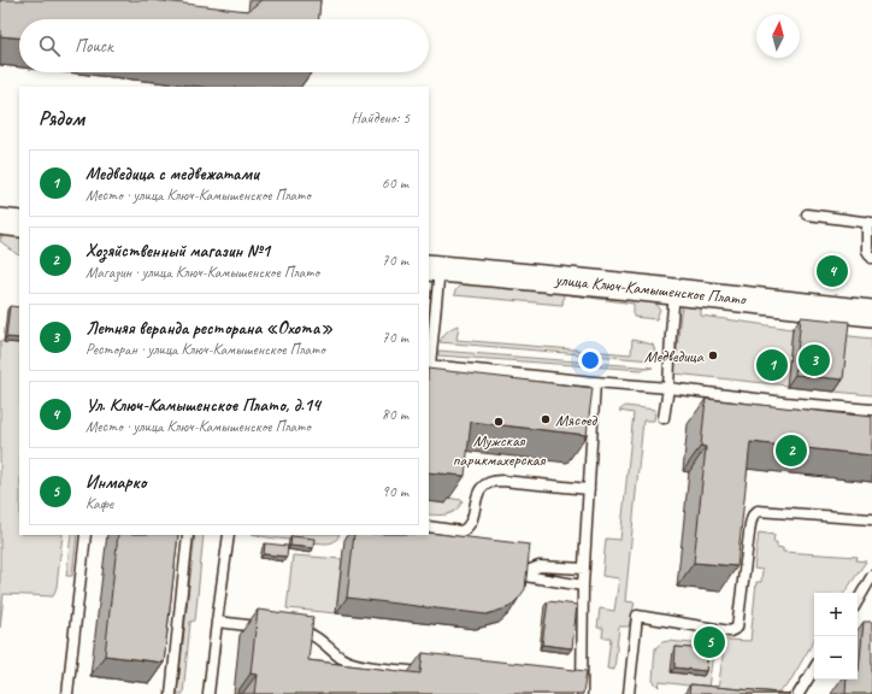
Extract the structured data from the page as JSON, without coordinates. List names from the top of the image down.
{
  "streets": {
    "street": ["улица Ключ-Камышенское Плато"]
  },
  "places": ["Медведица", "Мясоед", "Мужская парикмахерская"],
  "north": "top",
  "page": {
    "search": "Поиск",
    "heading": ["Рядом", "Найдено: 5"],
    "list": [
      {
        "mark": "1",
        "name": "Медведица с медвежатами",
        "note": "Место · улица Ключ-Камышенское Плато",
        "value": "60 m"
      },
      {
        "mark": "2",
        "name": "Хозяйственный магазин №1",
        "note": "Магазин · улица Ключ-Камышенское Плато",
        "value": "70 m"
      },
      {
        "mark": "3",
        "name": "Летняя веранда ресторана «Охота»",
        "note": "Ресторан · улица Ключ-Камышенское Плато",
        "value": "70 m"
      },
      {
        "mark": "4",
        "name": "Ул. Ключ-Камышенское Плато, д.14",
        "note": "Место · улица Ключ-Камышенское Плато",
        "value": "80 m"
      },
      {
        "mark": "5",
        "name": "Инмарко",
        "note": "Кафе",
        "value": "90 m"
      }
    ],
    "pins": [
      "4",
      "3",
      "1",
      "2",
      "5"
    ],
    "map_buttons": ["+", "−"]
  }
}
